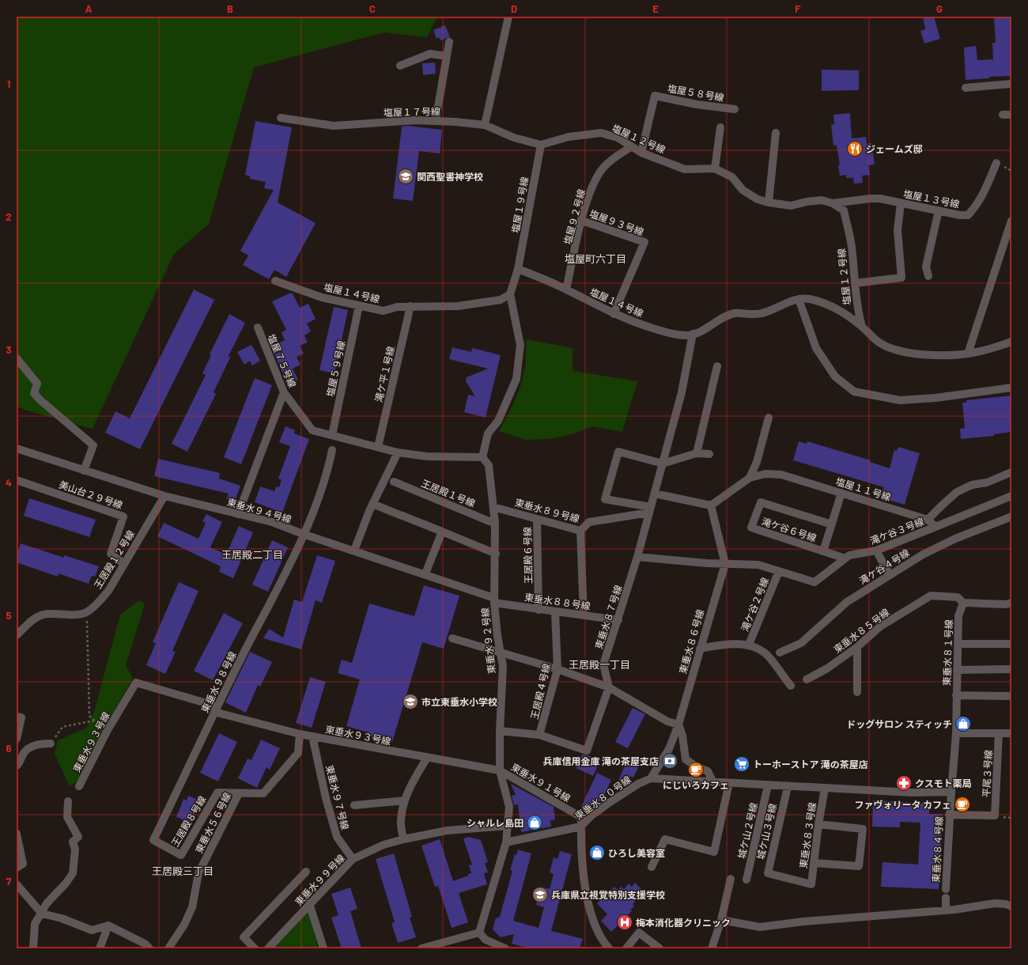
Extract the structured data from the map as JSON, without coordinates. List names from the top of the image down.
{
  "streets": {
    "street": [
      "塩屋５８号線",
      "塩屋１７号線",
      "塩屋１２号線",
      "塩屋１３号線",
      "塩屋１９号線",
      "塩屋９２号線",
      "塩屋９３号線",
      "塩屋１４号線",
      "塩屋７５号線",
      "塩屋５９号線",
      "滝ケ平１号線",
      "塩屋１１号線",
      "王居殿１号線",
      "美山台２９号線",
      "東垂水９４号線",
      "東垂水８９号線",
      "滝ケ谷６号線",
      "滝ケ谷３号線",
      "王居殿６号線",
      "王居殿１２号線",
      "滝ケ谷４号線",
      "東垂水８８号線",
      "滝ケ谷２号線",
      "東垂水８７号線",
      "東垂水８５号線",
      "東垂水９２号線",
      "東垂水８６号線",
      "東垂水８１号線",
      "東垂水９８号線",
      "王居殿４号線",
      "東垂水９３号線",
      "平尾３号線",
      "東垂水９１号線",
      "東垂水９７号線",
      "東垂水８０号線",
      "王居殿８号線",
      "東垂水５６号線",
      "城ケ山２号線",
      "城ケ山３号線",
      "東垂水８３号線",
      "東垂水８４号線",
      "東垂水９９号線"
    ]
  },
  "crossings": [
    ["塩屋５８号線", "塩屋１２号線"],
    ["塩屋１７号線", "塩屋１２号線"],
    ["塩屋１７号線", "塩屋１９号線"],
    ["塩屋１２号線", "塩屋１３号線"],
    ["塩屋１２号線", "塩屋１９号線"],
    ["塩屋１２号線", "塩屋９２号線"],
    ["塩屋１２号線", "塩屋１４号線"],
    ["塩屋１９号線", "塩屋１４号線"],
    ["塩屋９２号線", "塩屋９３号線"],
    ["塩屋９２号線", "塩屋１４号線"],
    ["塩屋９３号線", "塩屋１４号線"],
    ["塩屋１４号線", "塩屋５９号線"],
    ["塩屋１４号線", "滝ケ平１号線"],
    ["塩屋１４号線", "東垂水８７号線"],
    ["塩屋７５号線", "塩屋５９号線"],
    ["塩屋７５号線", "滝ケ平１号線"],
    ["塩屋７５号線", "東垂水９２号線"],
    ["塩屋１１号線", "滝ケ谷３号線"],
    ["王居殿１号線", "東垂水９２号線"],
    ["美山台２９号線", "王居殿１２号線"],
    ["東垂水９４号線", "王居殿１２号線"],
    ["東垂水９４号線", "東垂水８８号線"],
    ["東垂水９４号線", "東垂水９２号線"],
    ["東垂水９４号線", "東垂水９８号線"],
    ["東垂水８９号線", "王居殿６号線"],
    ["東垂水８９号線", "東垂水８７号線"],
    ["東垂水８９号線", "東垂水９２号線"],
    ["滝ケ谷６号線", "滝ケ谷３号線"],
    ["滝ケ谷３号線", "滝ケ谷２号線"],
    ["滝ケ谷３号線", "東垂水８７号線"],
    ["滝ケ谷３号線", "東垂水８６号線"],
    ["王居殿６号線", "東垂水８８号線"],
    ["東垂水８８号線", "東垂水８７号線"],
    ["東垂水８８号線", "東垂水９２号線"],
    ["東垂水８８号線", "王居殿４号線"],
    ["東垂水８５号線", "東垂水８１号線"],
    ["東垂水９２号線", "東垂水９３号線"],
    ["東垂水９２号線", "東垂水９１号線"],
    ["東垂水９２号線", "東垂水８０号線"],
    ["東垂水９２号線", "東垂水９９号線"],
    ["東垂水８６号線", "東垂水８０号線"],
    ["東垂水９８号線", "東垂水９３号線"],
    ["東垂水９８号線", "王居殿８号線"],
    ["東垂水９３号線", "東垂水９１号線"],
    ["東垂水９３号線", "東垂水９７号線"],
    ["東垂水９３号線", "王居殿８号線"],
    ["平尾３号線", "東垂水８４号線"],
    ["東垂水９１号線", "東垂水８０号線"],
    ["東垂水９７号線", "東垂水９９号線"],
    ["東垂水８０号線", "城ケ山２号線"],
    ["東垂水８０号線", "城ケ山３号線"],
    ["東垂水８０号線", "東垂水８３号線"],
    ["東垂水８０号線", "東垂水８４号線"],
    ["王居殿８号線", "東垂水５６号線"],
    ["城ケ山３号線", "東垂水８３号線"]
  ],
  "districts": [
    "塩屋町六丁目",
    "王居殿二丁目",
    "王居殿一丁目",
    "王居殿三丁目"
  ],
  "places": {
    "restaurant": ["ジェームズ邸"],
    "school or university": ["関西聖書神学校", "市立東垂水小学校", "兵庫県立視覚特別支援学校"],
    "shop": ["ドッグサロン スティッチ", "シャルレ島田", "ひろし美容室"],
    "bank": ["兵庫信用金庫 滝の茶屋支店"],
    "supermarket": ["トーホーストア 滝の茶屋店"],
    "cafe": ["にじいろカフェ", "ファヴォリータ カフェ"],
    "pharmacy": ["クスモト薬局"],
    "hospital": ["梅本消化器クリニック"]
  },
  "grid": {
    "columns": [
      "A",
      "B",
      "C",
      "D",
      "E",
      "F",
      "G"
    ],
    "rows": [
      "1",
      "2",
      "3",
      "4",
      "5",
      "6",
      "7"
    ]
  }
}
